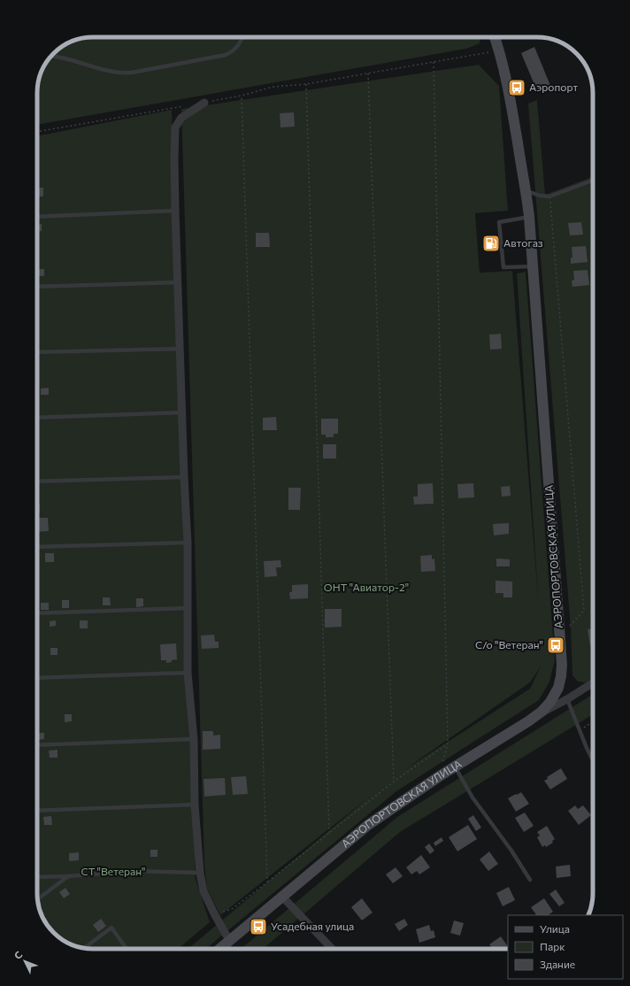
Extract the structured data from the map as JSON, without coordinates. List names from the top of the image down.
{
  "streets": {
    "street": ["АЭРОПОРТОВСКАЯ УЛИЦА"]
  },
  "parks": ["ОНТ \"Авиатор-2\"", "СТ \"Ветеран\""],
  "places": {
    "bus stop": ["Аэропорт", "С/о \"Ветеран\"", "Усадебная улица"],
    "fuel station": ["Автогаз"]
  },
  "legend": ["Улица", "Парк", "Здание"],
  "north": "top left"
}
